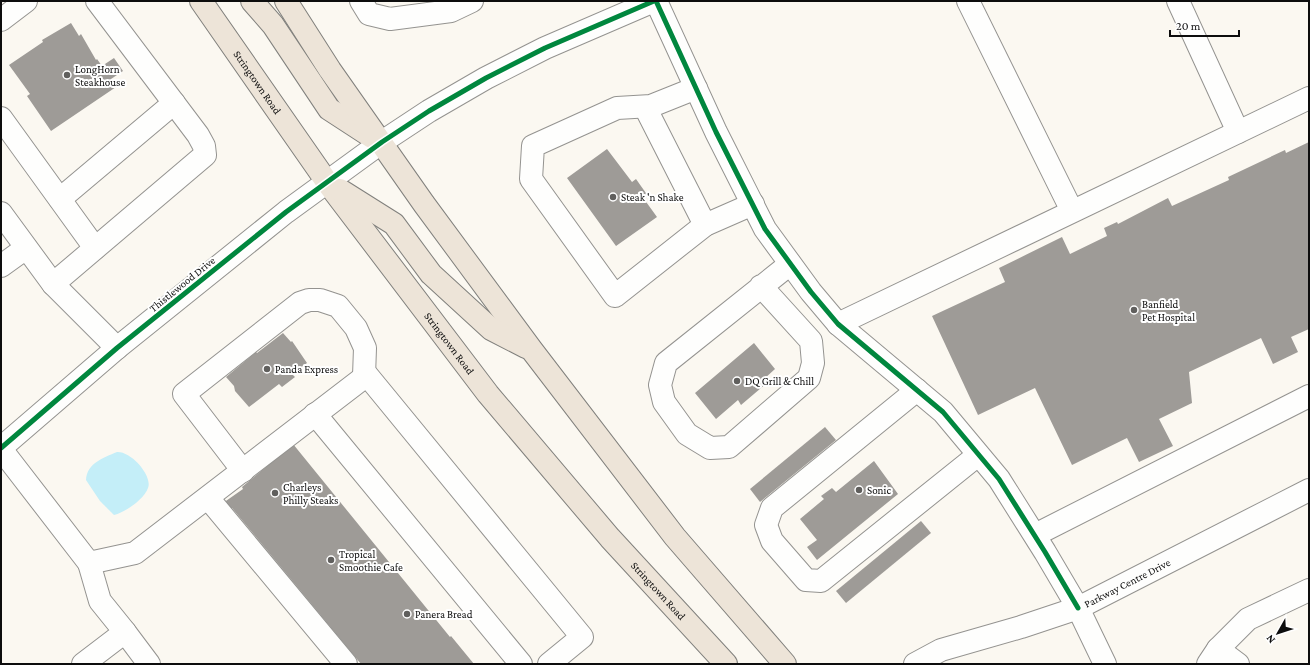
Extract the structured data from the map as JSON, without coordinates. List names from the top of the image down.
{
  "streets": {
    "main road": ["Stringtown Road"],
    "street": ["Thistlewood Drive", "Parkway Centre Drive"]
  },
  "crossings": [
    ["Stringtown Road", "Thistlewood Drive"]
  ],
  "places": [
    "LongHorn Steakhouse",
    "Steak 'n Shake",
    "Banfield Pet Hospital",
    "Panda Express",
    "DQ Grill & Chill",
    "Sonic",
    "Charleys Philly Steaks",
    "Tropical Smoothie Cafe",
    "Panera Bread"
  ],
  "scale_bar": "20 m",
  "north": "bottom left"
}
